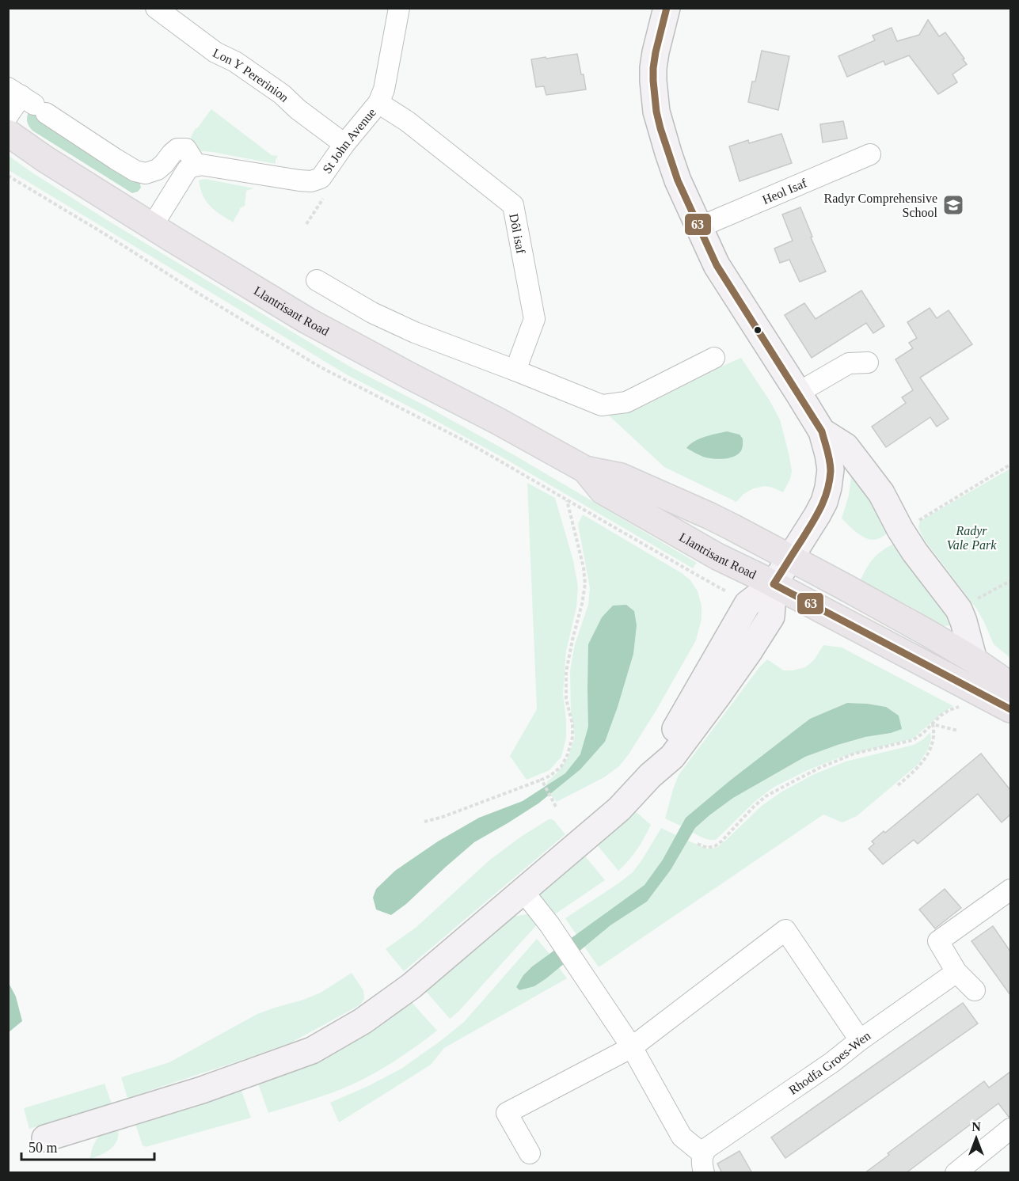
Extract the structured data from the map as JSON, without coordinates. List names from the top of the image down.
{
  "streets": {
    "main road": ["Llantrisant Road"],
    "street": [
      "Lon Y Pererinion",
      "St John Avenue",
      "Heol Isaf",
      "Dôl isaf",
      "Rhodfa Groes-Wen"
    ]
  },
  "crossings": [
    ["Lon Y Pererinion", "St John Avenue"],
    ["St John Avenue", "Dôl isaf"]
  ],
  "parks": ["Radyr Vale Park"],
  "places": {
    "school or university": ["Radyr Comprehensive School"]
  },
  "lines": ["transit line 63"],
  "scale_bar": "50 m",
  "north": "top"
}
